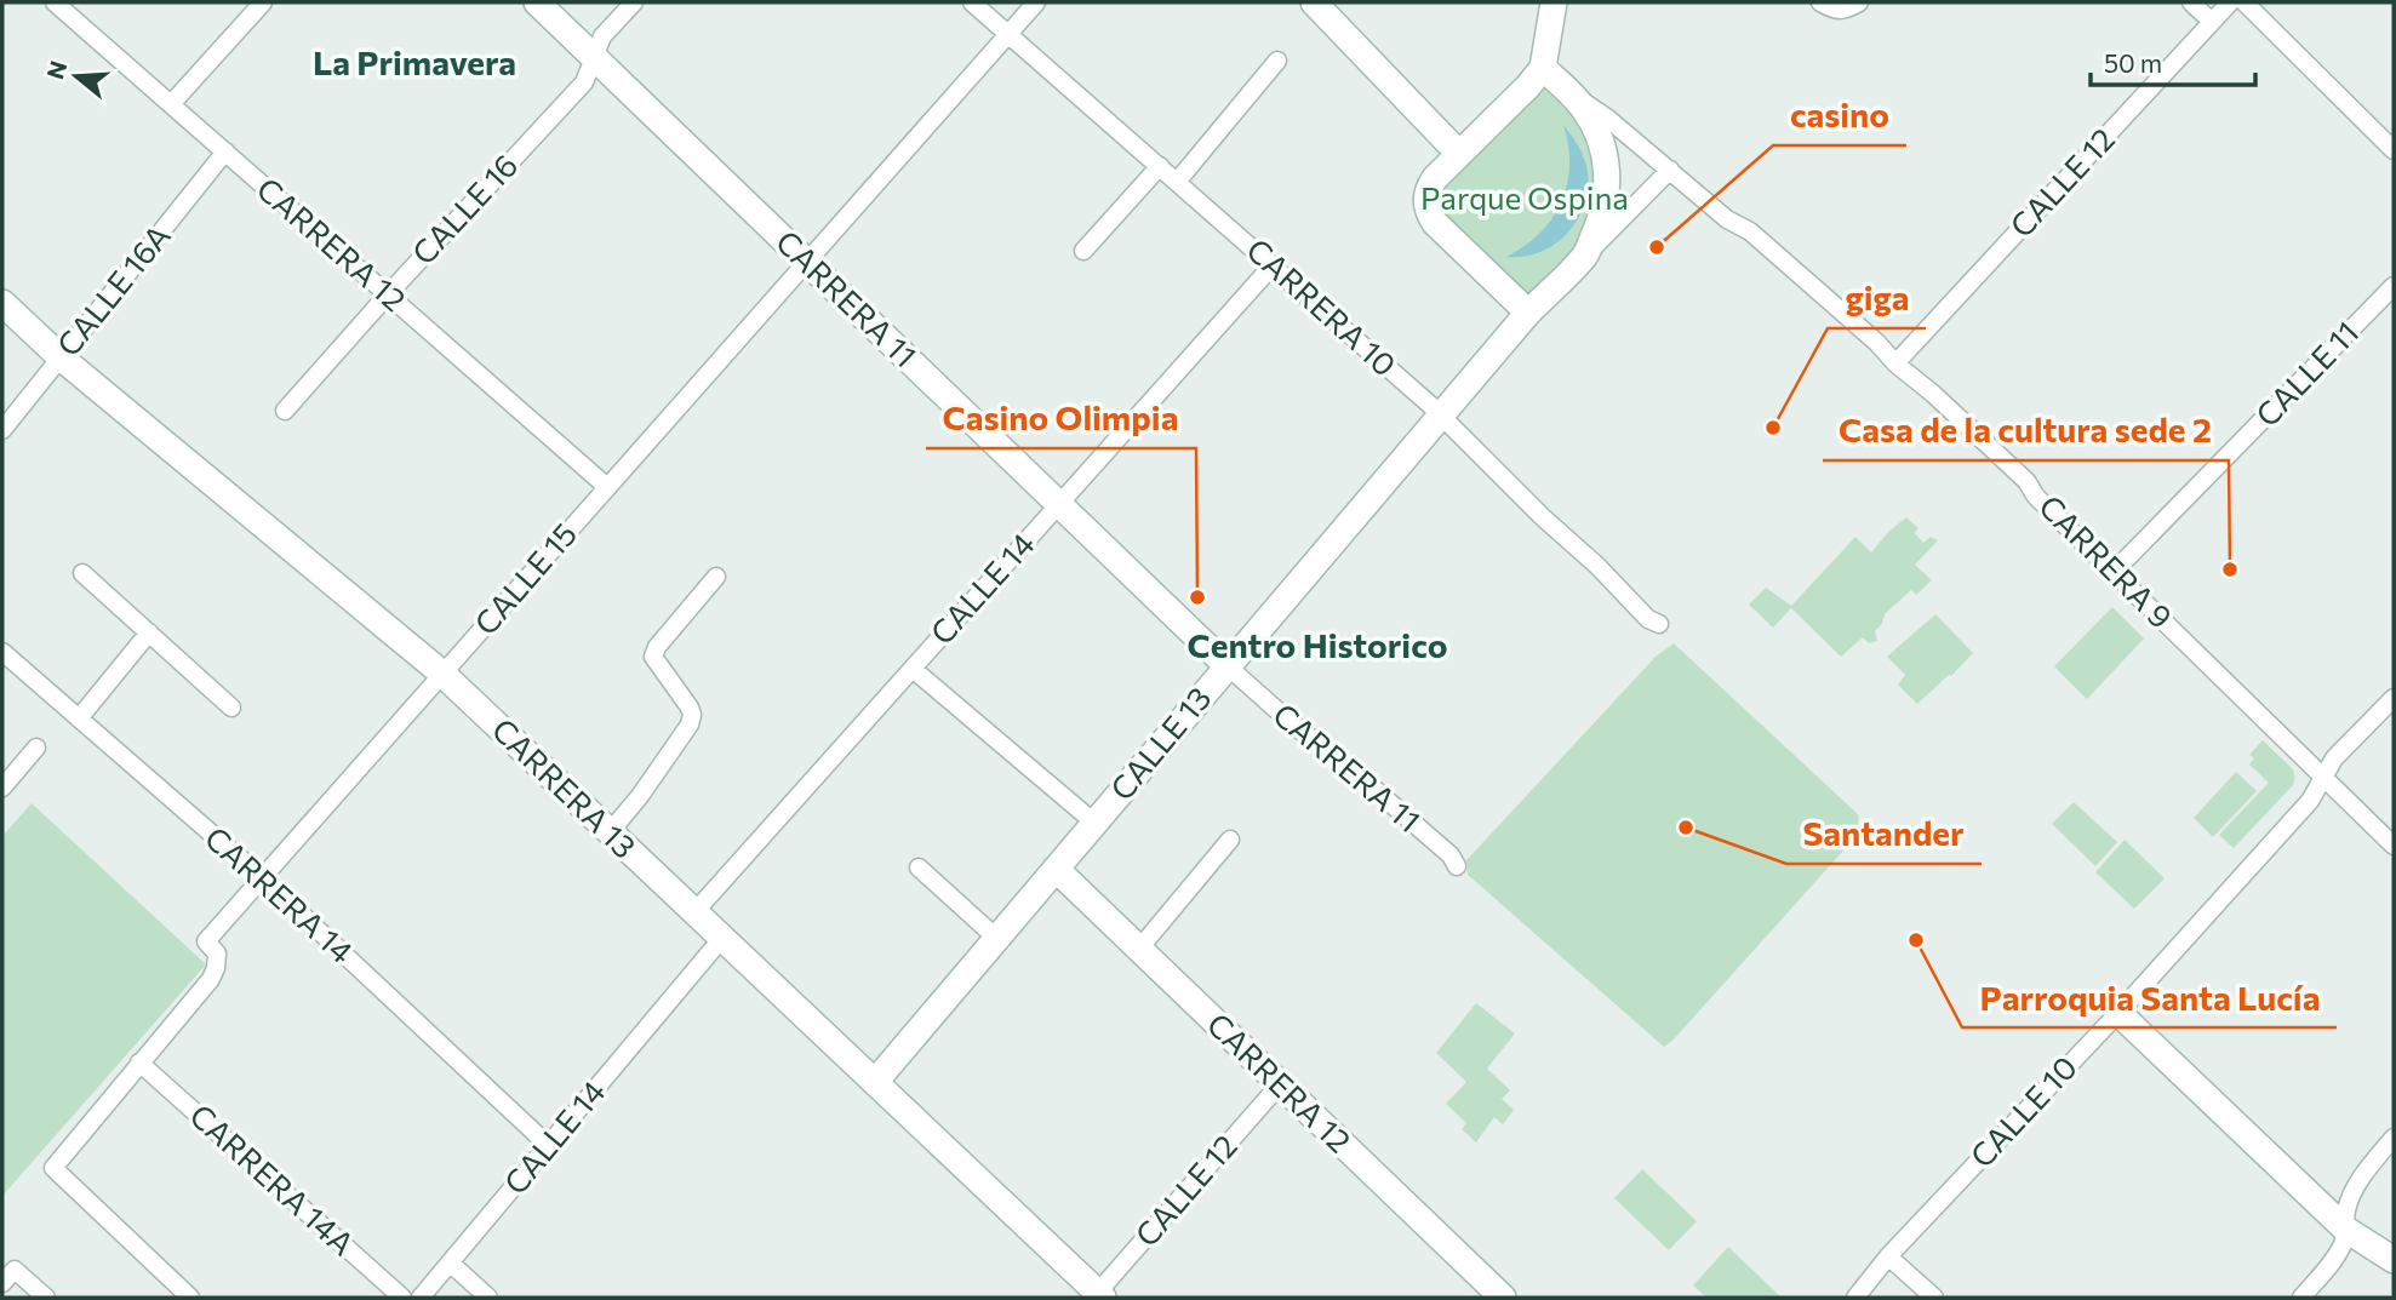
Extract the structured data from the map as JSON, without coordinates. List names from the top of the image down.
{
  "streets": {
    "main road": [
      "CARRERA 12",
      "CARRERA 11",
      "CALLE 13",
      "CARRERA 13"
    ],
    "street": [
      "CALLE 12",
      "CALLE 16",
      "CALLE 16A",
      "CARRERA 10",
      "CALLE 11",
      "CARRERA 9",
      "CALLE 15",
      "CALLE 14",
      "CARRERA 14",
      "CALLE 10",
      "CARRERA 14A"
    ]
  },
  "crossings": [
    ["CALLE 12", "CARRERA 12"],
    ["CALLE 12", "CARRERA 9"],
    ["CALLE 12", "CARRERA 13"],
    ["CALLE 16", "CARRERA 12"],
    ["CALLE 16", "CARRERA 11"],
    ["CARRERA 12", "CALLE 16A"],
    ["CARRERA 12", "CALLE 15"],
    ["CARRERA 12", "CALLE 13"],
    ["CALLE 16A", "CARRERA 13"],
    ["CARRERA 11", "CALLE 15"],
    ["CARRERA 11", "CALLE 14"],
    ["CARRERA 11", "CALLE 13"],
    ["CARRERA 10", "CALLE 15"],
    ["CARRERA 10", "CALLE 14"],
    ["CARRERA 10", "CALLE 13"],
    ["CALLE 11", "CARRERA 9"],
    ["CARRERA 9", "CALLE 13"],
    ["CARRERA 9", "CALLE 10"],
    ["CALLE 15", "CARRERA 13"],
    ["CALLE 15", "CARRERA 14"],
    ["CALLE 15", "CARRERA 14A"],
    ["CALLE 14", "CARRERA 13"],
    ["CALLE 14", "CARRERA 14"],
    ["CALLE 13", "CARRERA 13"]
  ],
  "districts": ["La Primavera", "Centro Historico"],
  "parks": ["Parque Ospina"],
  "places": [
    "casino",
    "giga",
    "Casa de la cultura sede 2",
    "Casino Olimpia",
    "Santander",
    "Parroquia Santa Lucía"
  ],
  "scale_bar": "50 m",
  "north": "left"
}
